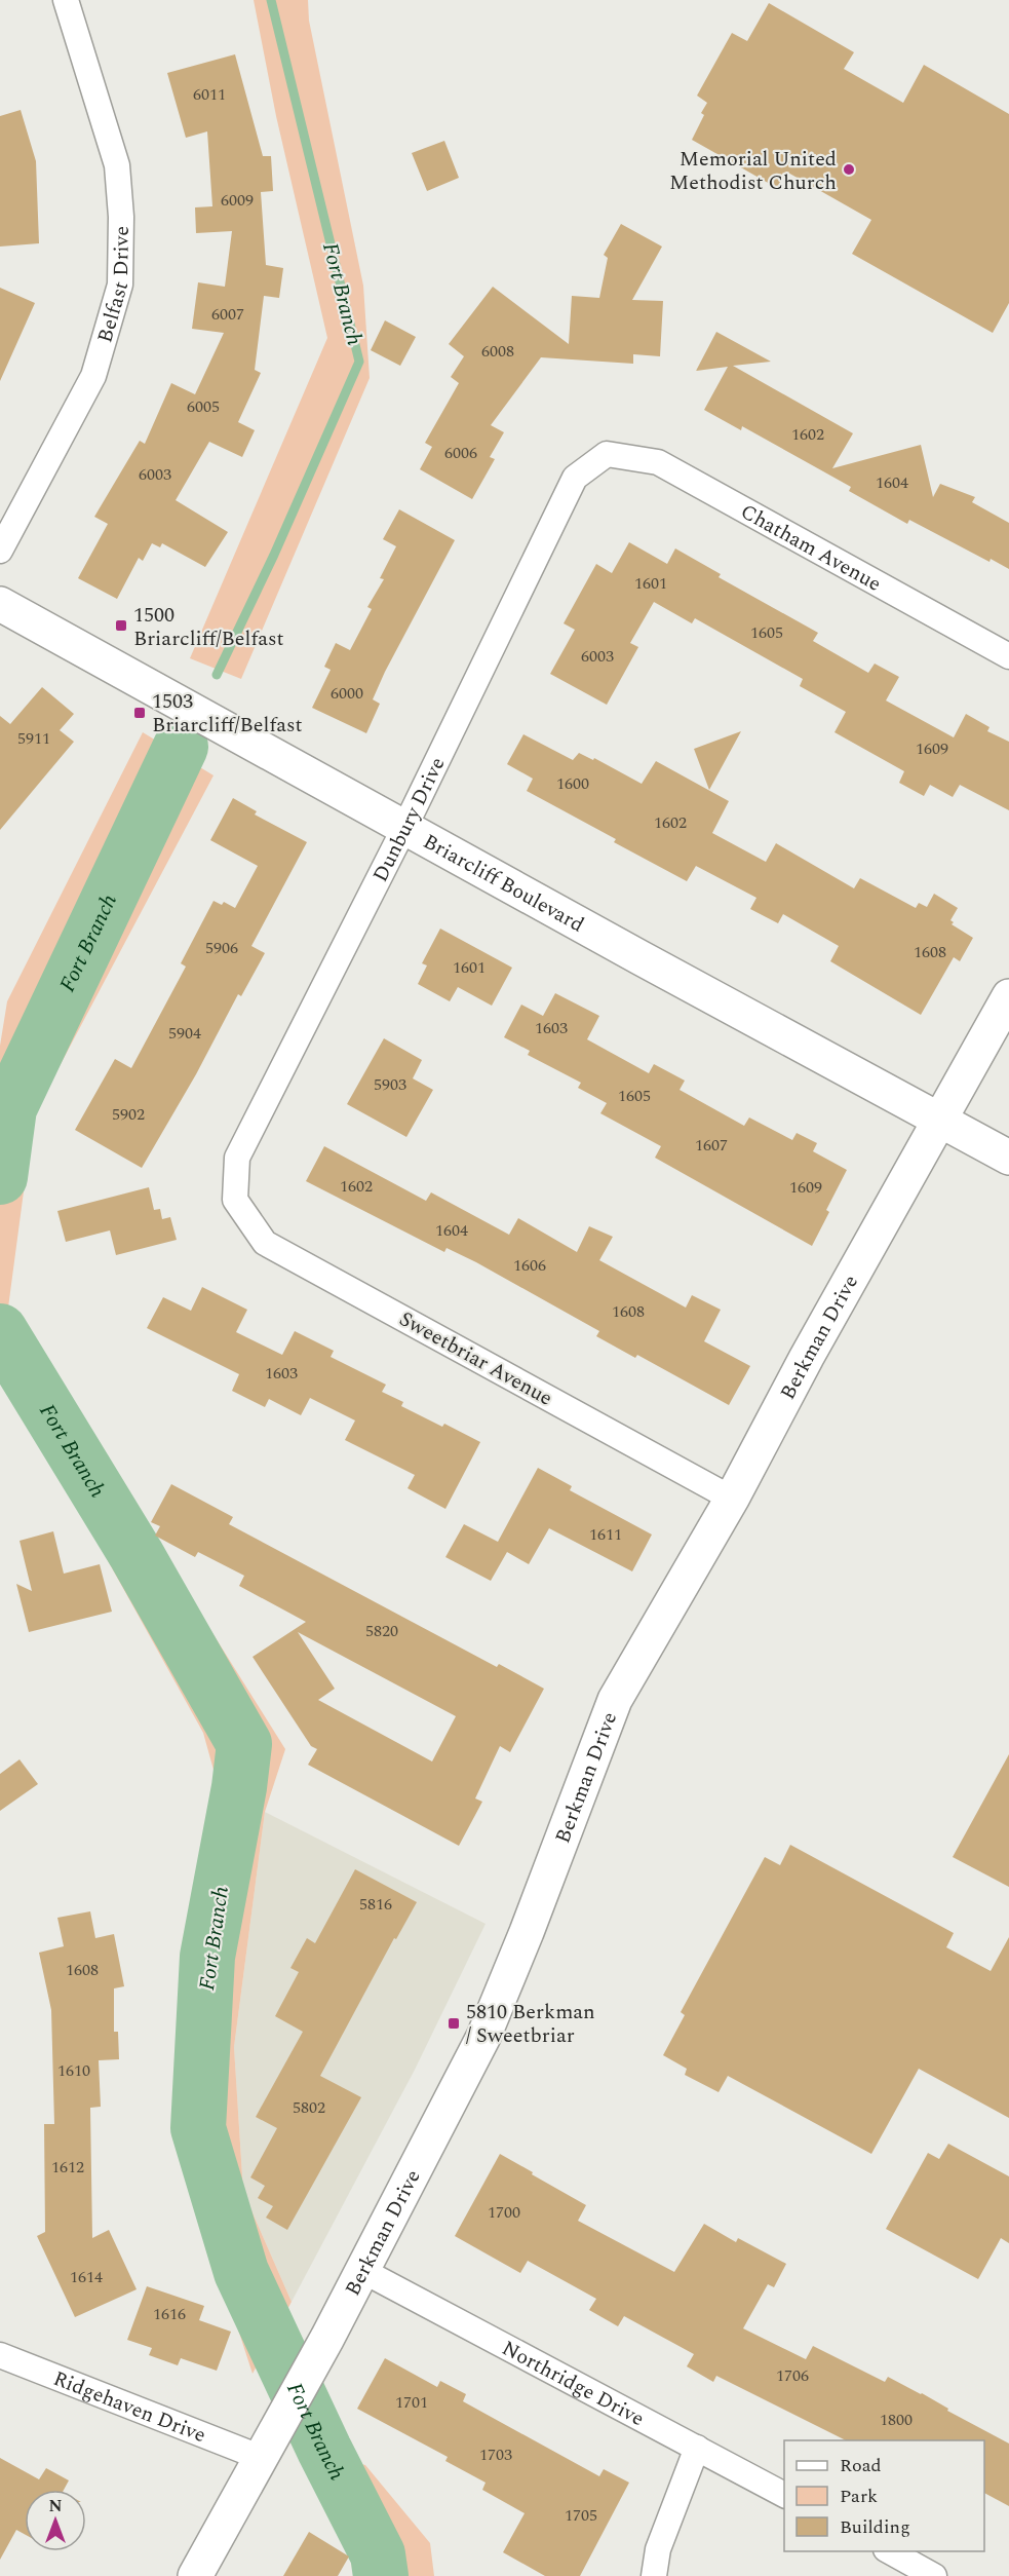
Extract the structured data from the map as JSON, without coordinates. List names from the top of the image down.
{
  "streets": {
    "street": [
      "Belfast Drive",
      "Chatham Avenue",
      "Dunbury Drive",
      "Briarcliff Boulevard",
      "Berkman Drive",
      "Sweetbriar Avenue",
      "Northridge Drive",
      "Ridgehaven Drive"
    ]
  },
  "crossings": [
    ["Chatham Avenue", "Dunbury Drive"],
    ["Dunbury Drive", "Briarcliff Boulevard"],
    ["Dunbury Drive", "Sweetbriar Avenue"],
    ["Briarcliff Boulevard", "Berkman Drive"],
    ["Berkman Drive", "Sweetbriar Avenue"],
    ["Berkman Drive", "Northridge Drive"],
    ["Berkman Drive", "Ridgehaven Drive"]
  ],
  "water": ["Fort Branch"],
  "places": {
    "other": ["Memorial United Methodist Church"],
    "transit": ["1500 Briarcliff/Belfast", "1503 Briarcliff/Belfast", "5810 Berkman / Sweetbriar"]
  },
  "house_numbers": [
    "6011",
    "6009",
    "6007",
    "6008",
    "6005",
    "1602",
    "6006",
    "6003",
    "1604",
    "1601",
    "1605",
    "6003",
    "6000",
    "5911",
    "1609",
    "1600",
    "1602",
    "5906",
    "1608",
    "1601",
    "1603",
    "5904",
    "5903",
    "1605",
    "5902",
    "1607",
    "1602",
    "1609",
    "1604",
    "1606",
    "1608",
    "1603",
    "1611",
    "5820",
    "5816",
    "1608",
    "1610",
    "5802",
    "1612",
    "1700",
    "1614",
    "1616",
    "1706",
    "1701",
    "1800",
    "1703",
    "1705"
  ],
  "legend": ["Road", "Park", "Building"],
  "north": "top"
}
